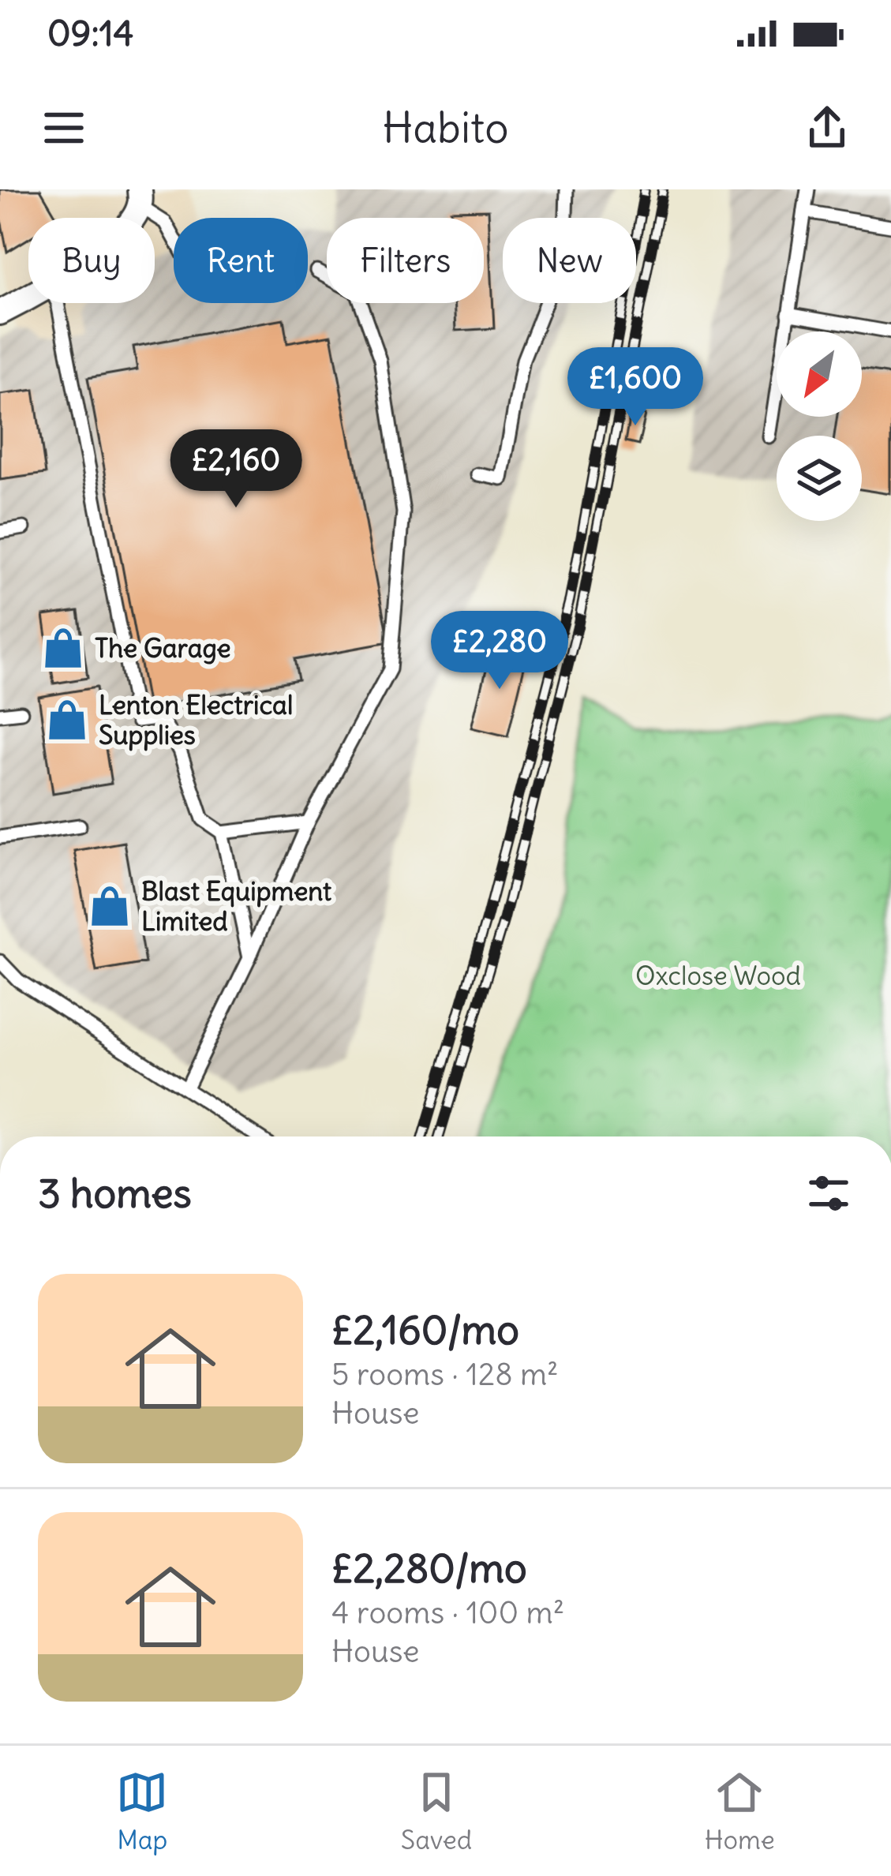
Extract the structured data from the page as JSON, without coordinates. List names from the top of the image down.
{
  "parks": ["Oxclose Wood"],
  "places": {
    "shop": ["The Garage", "Lenton Electrical Supplies", "Blast Equipment Limited"]
  },
  "north": "bottom left",
  "page": {
    "status": "09:14",
    "header": "Habito",
    "chip": [
      "Buy",
      "Rent",
      "Filters",
      "New"
    ],
    "price": ["£1,600", "£2,160", "£2,280"],
    "heading": "3 homes",
    "list": [
      {
        "name": "£2,160/mo",
        "note": "5 rooms · 128 m² · House"
      },
      {
        "name": "£2,280/mo",
        "note": "4 rooms · 100 m² · House"
      }
    ],
    "tabs": ["Map", "Saved", "Home"]
  }
}
